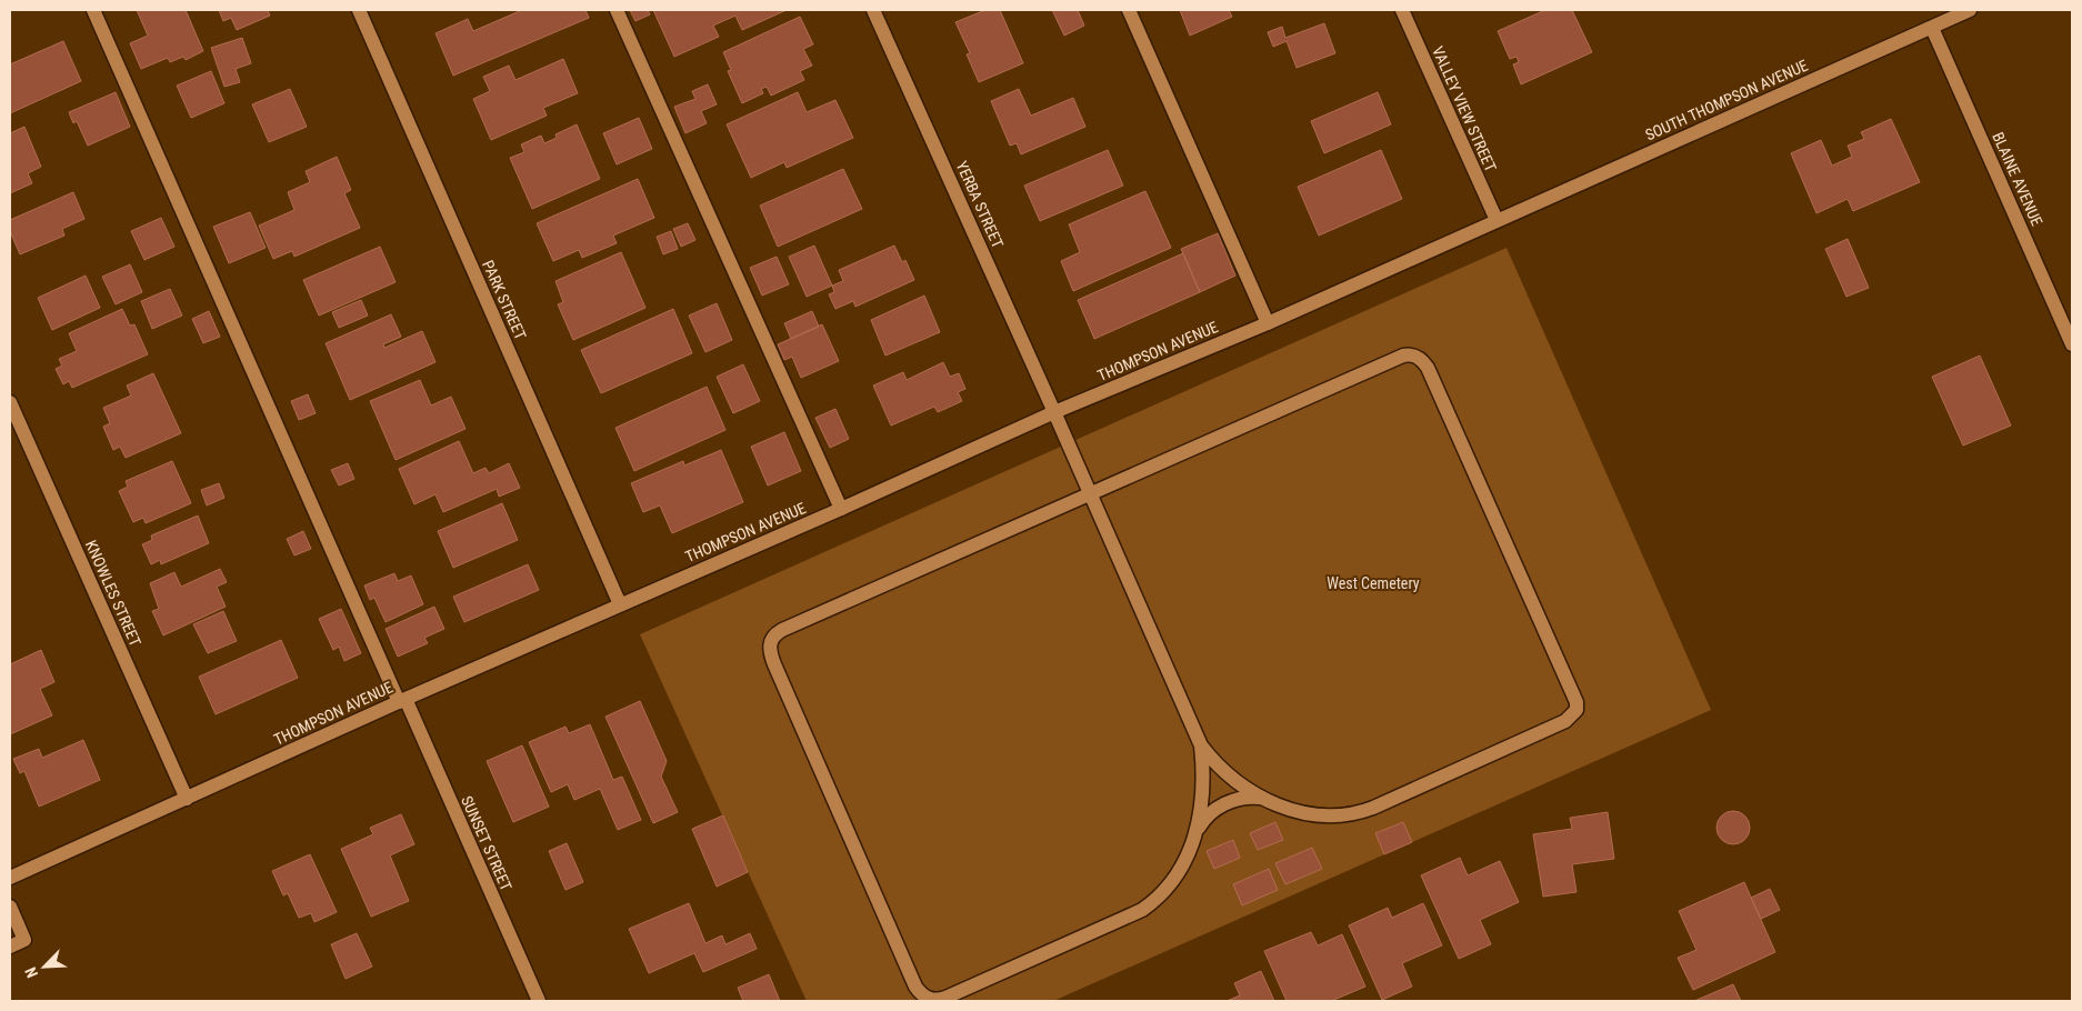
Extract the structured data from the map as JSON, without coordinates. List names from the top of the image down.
{
  "streets": {
    "street": [
      "SOUTH THOMPSON AVENUE",
      "VALLEY VIEW STREET",
      "BLAINE AVENUE",
      "YERBA STREET",
      "PARK STREET",
      "THOMPSON AVENUE",
      "KNOWLES STREET",
      "SUNSET STREET"
    ]
  },
  "crossings": [
    ["SOUTH THOMPSON AVENUE", "VALLEY VIEW STREET"],
    ["SOUTH THOMPSON AVENUE", "BLAINE AVENUE"],
    ["SOUTH THOMPSON AVENUE", "THOMPSON AVENUE"],
    ["VALLEY VIEW STREET", "THOMPSON AVENUE"],
    ["YERBA STREET", "THOMPSON AVENUE"],
    ["PARK STREET", "THOMPSON AVENUE"],
    ["THOMPSON AVENUE", "KNOWLES STREET"],
    ["THOMPSON AVENUE", "SUNSET STREET"]
  ],
  "parks": ["West Cemetery"],
  "north": "bottom left"
}
